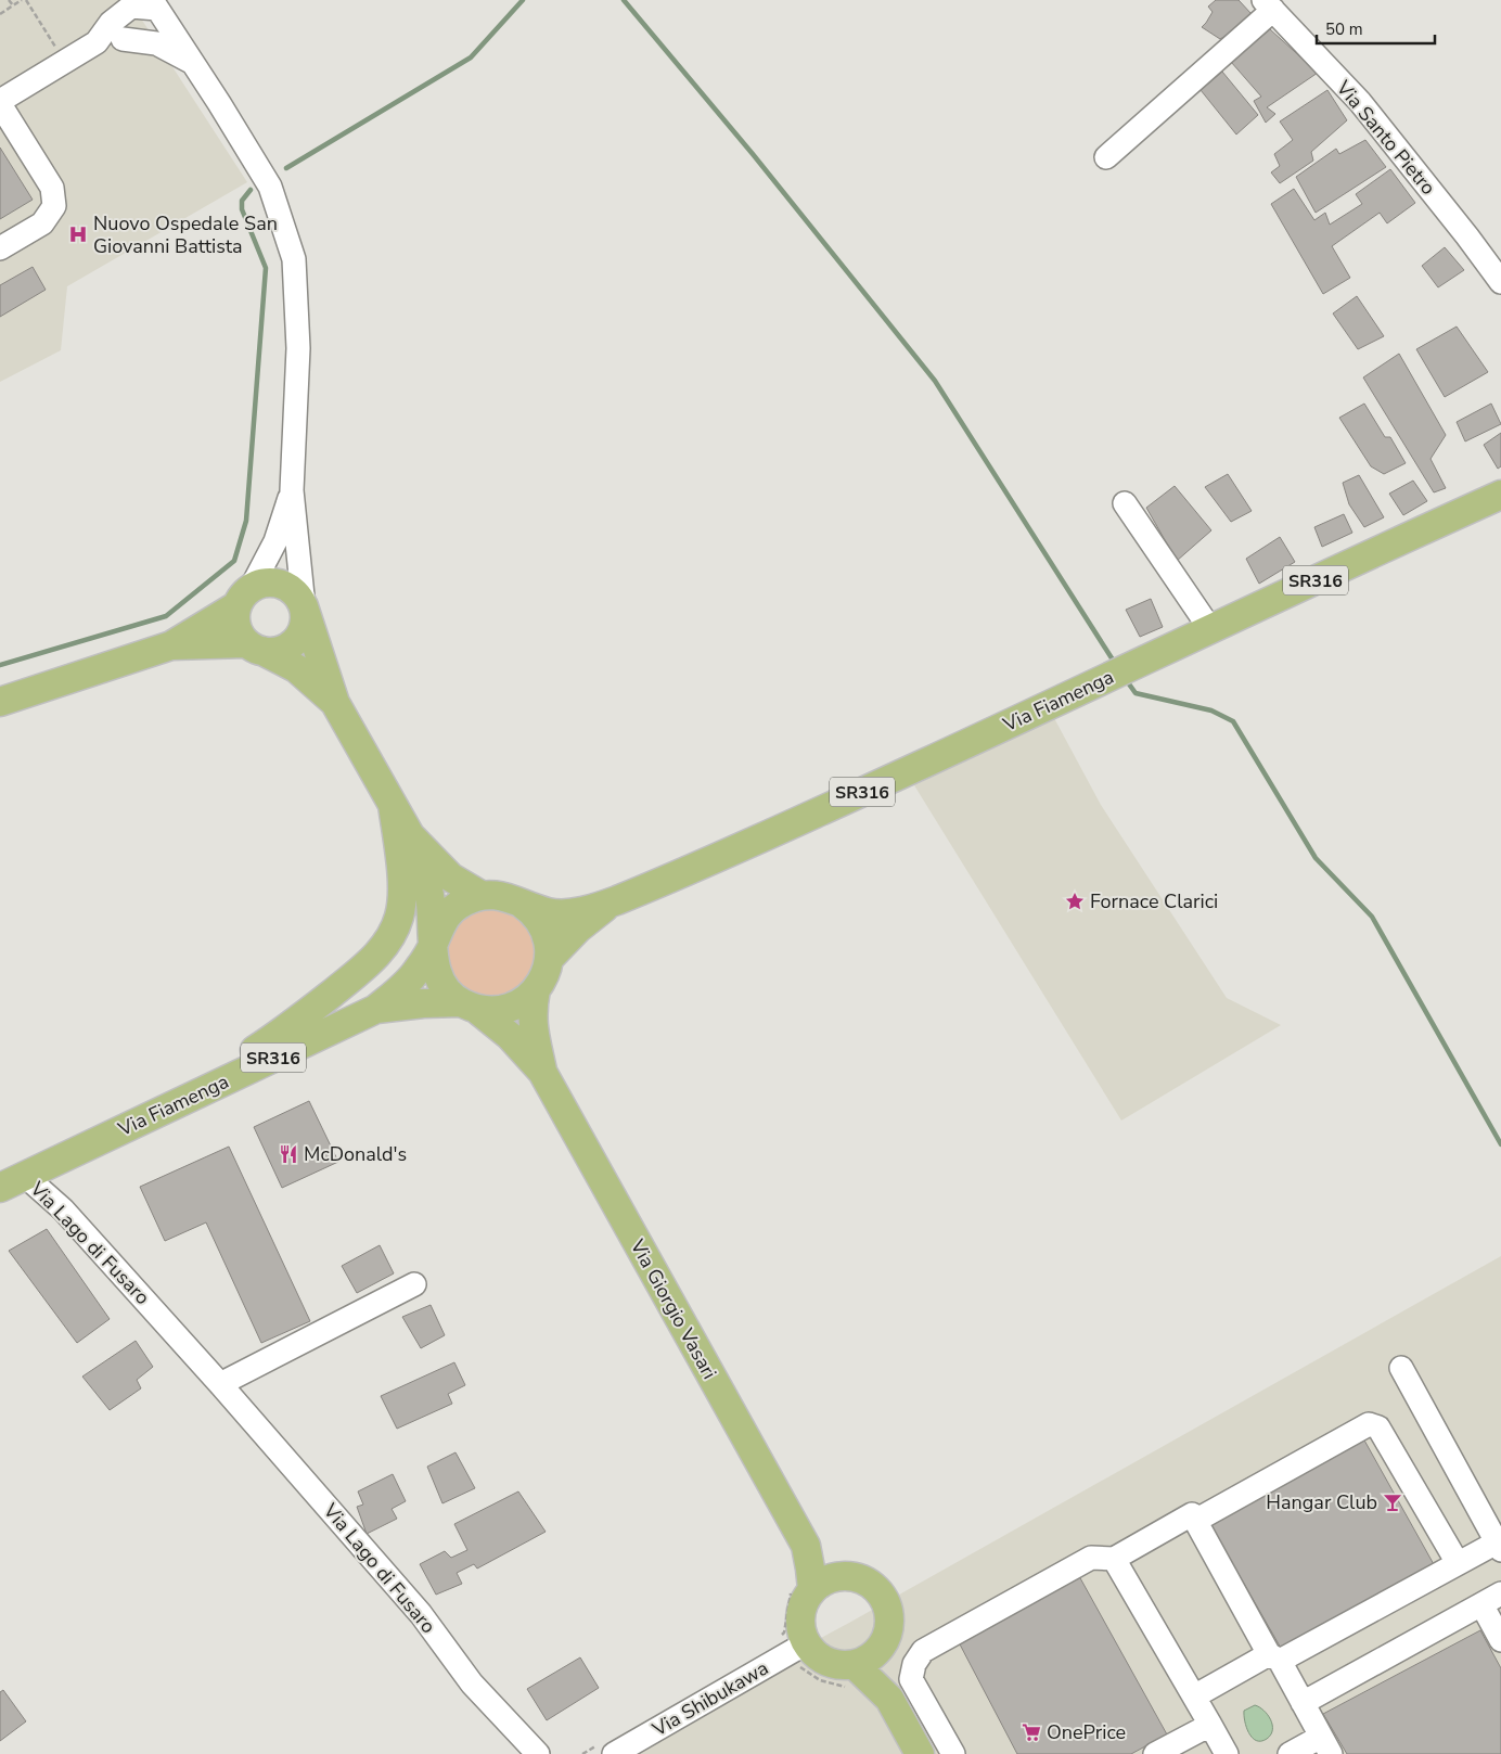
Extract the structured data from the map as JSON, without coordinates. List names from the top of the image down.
{
  "streets": {
    "main road": ["SR316", "Via Fiamenga", "Via Giorgio Vasari"],
    "street": ["Via Santo Pietro", "Via Lago di Fusaro", "Via Shibukawa"]
  },
  "crossings": [
    ["Via Fiamenga", "Via Lago di Fusaro"],
    ["Via Fiamenga", "Via Giorgio Vasari"],
    ["Via Giorgio Vasari", "Via Shibukawa"]
  ],
  "places": {
    "hospital": ["Nuovo Ospedale San Giovanni Battista"],
    "place": ["Fornace Clarici"],
    "restaurant": ["McDonald's"],
    "bar": ["Hangar Club"],
    "supermarket": ["OnePrice"]
  },
  "scale_bar": "50 m"
}
